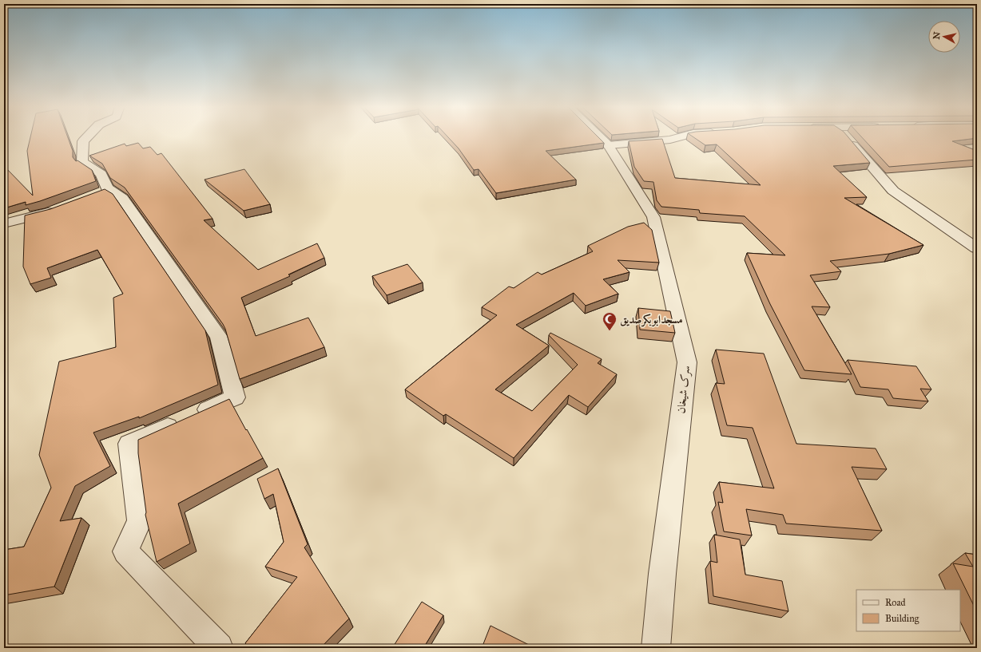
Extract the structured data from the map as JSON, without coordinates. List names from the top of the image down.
{
  "streets": {
    "street": ["سرک شیخان"]
  },
  "places": {
    "mosque": ["مسجدابوبکرصدیق"]
  },
  "legend": ["Road", "Building"],
  "north": "left"
}
